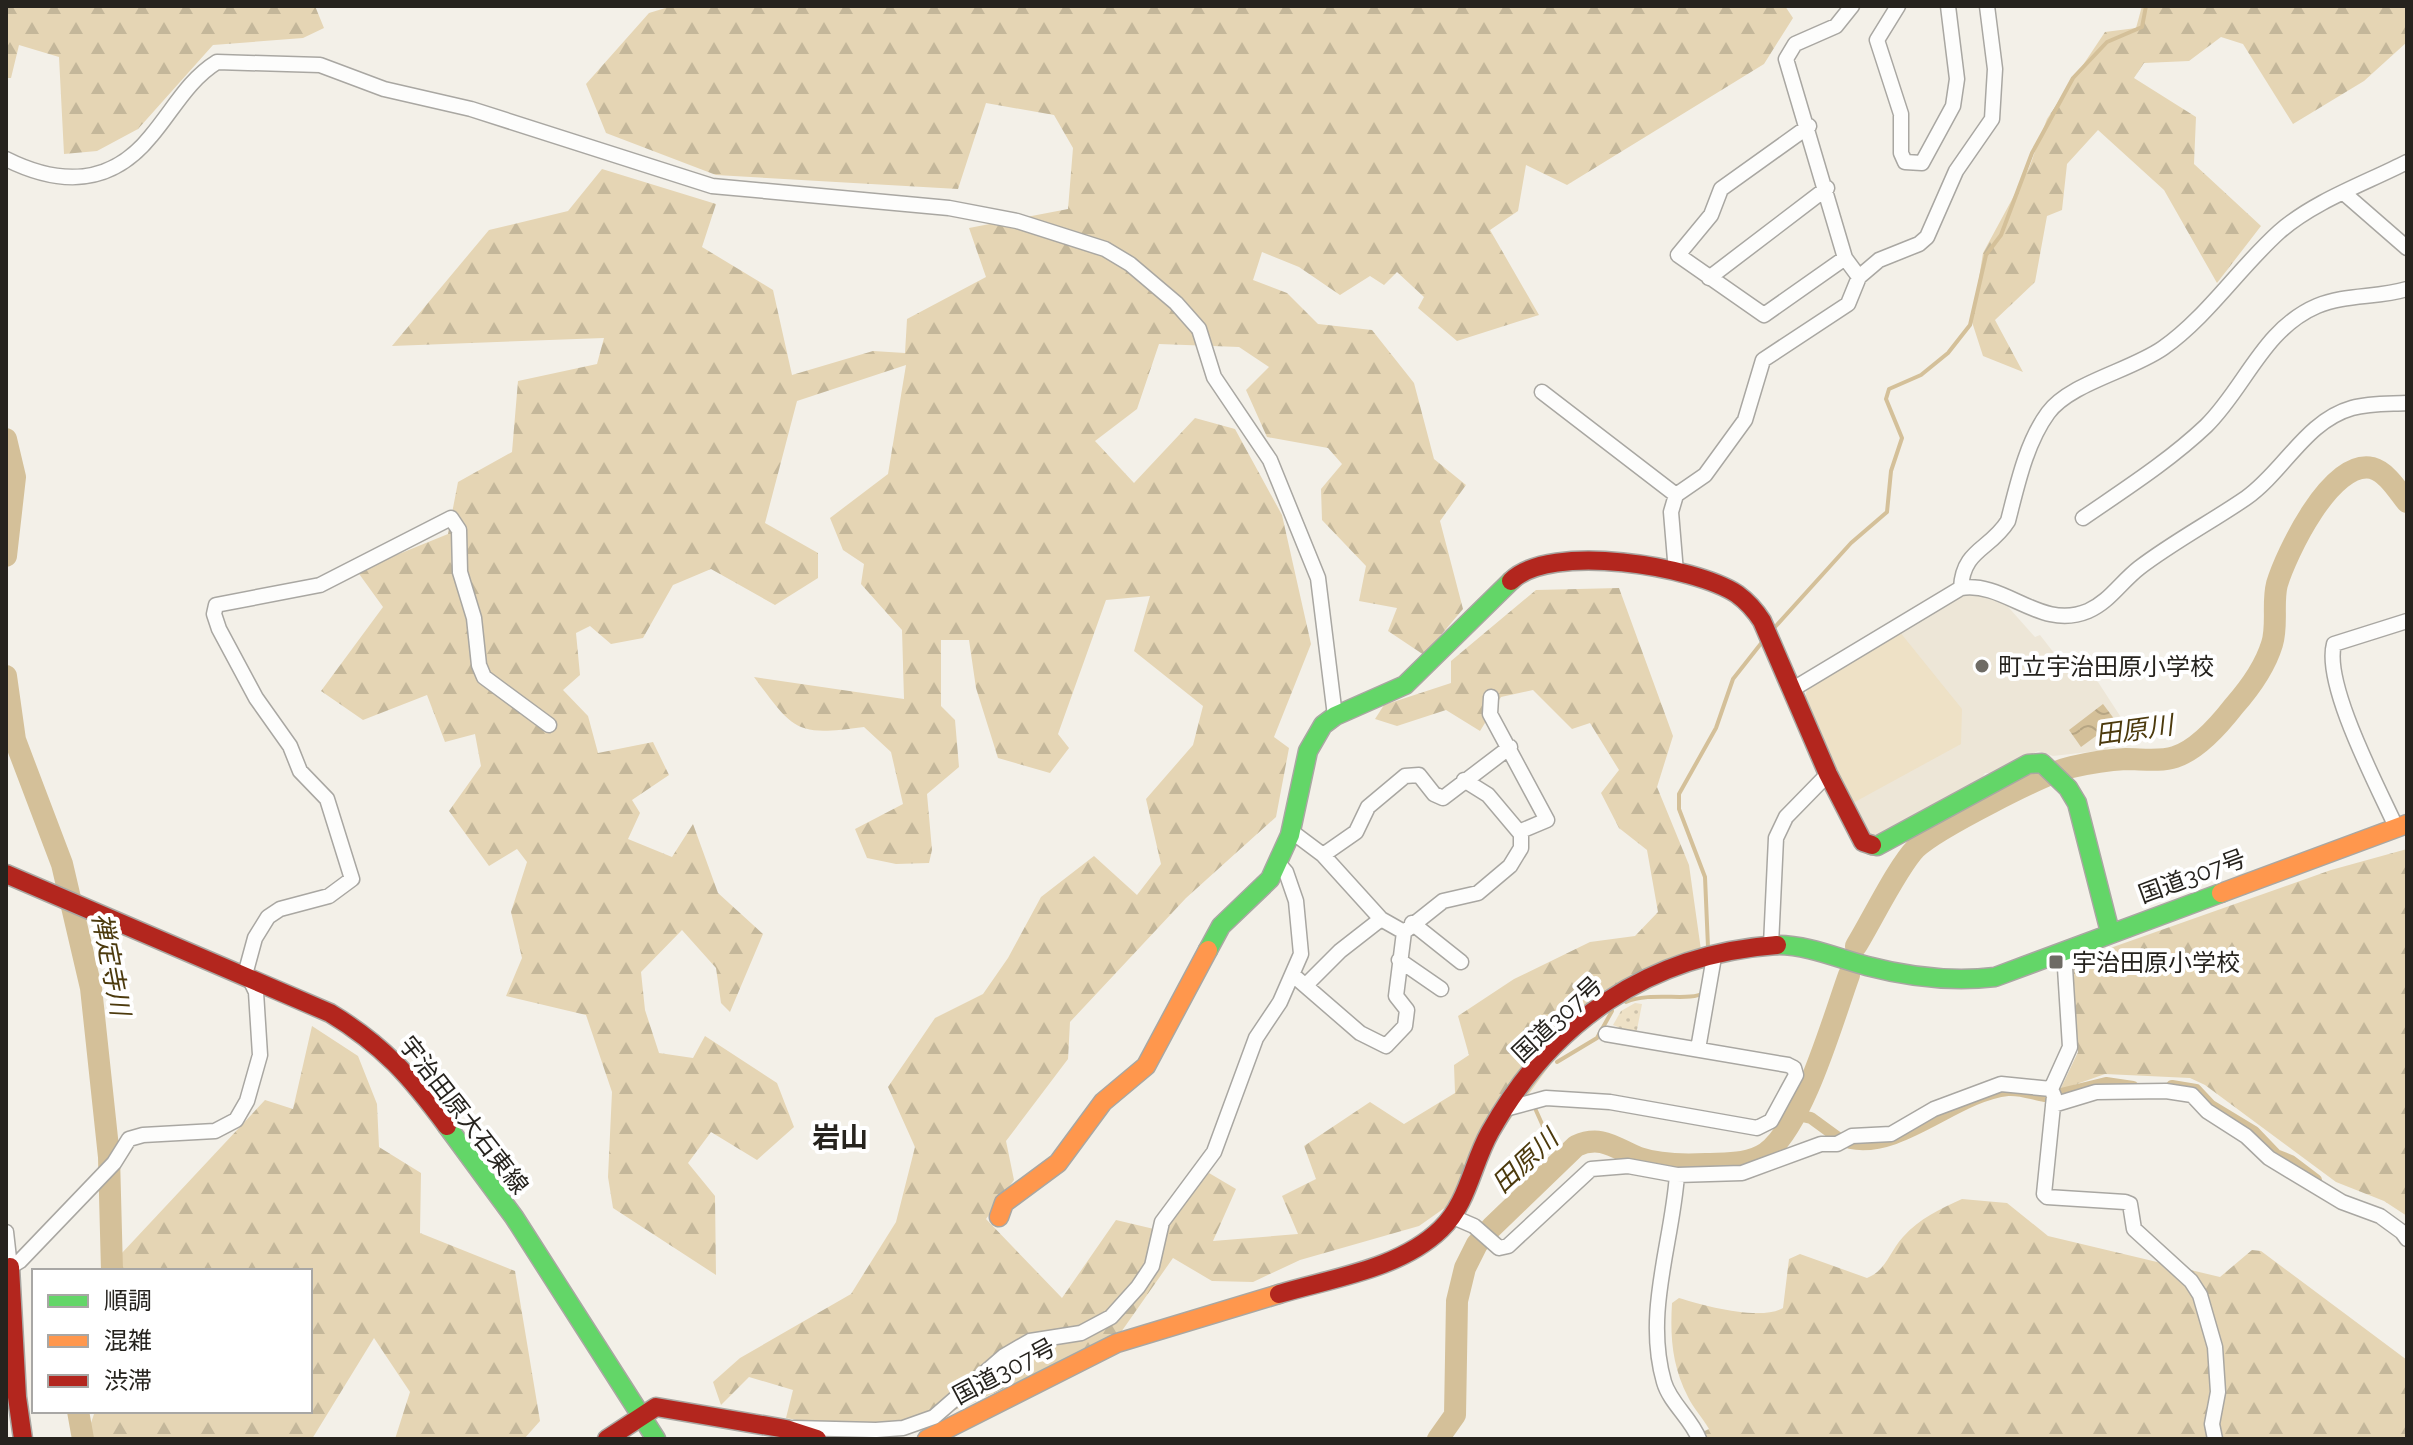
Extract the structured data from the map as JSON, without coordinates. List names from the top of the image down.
{
  "streets": {
    "main road": ["国道307号", "宇治田原大石東線"]
  },
  "districts": ["岩山"],
  "water": ["田原川", "禅定寺川"],
  "places": {
    "other": ["町立宇治田原小学校"],
    "transit": ["宇治田原小学校"]
  },
  "legend": ["順調", "混雑", "渋滞"]
}
